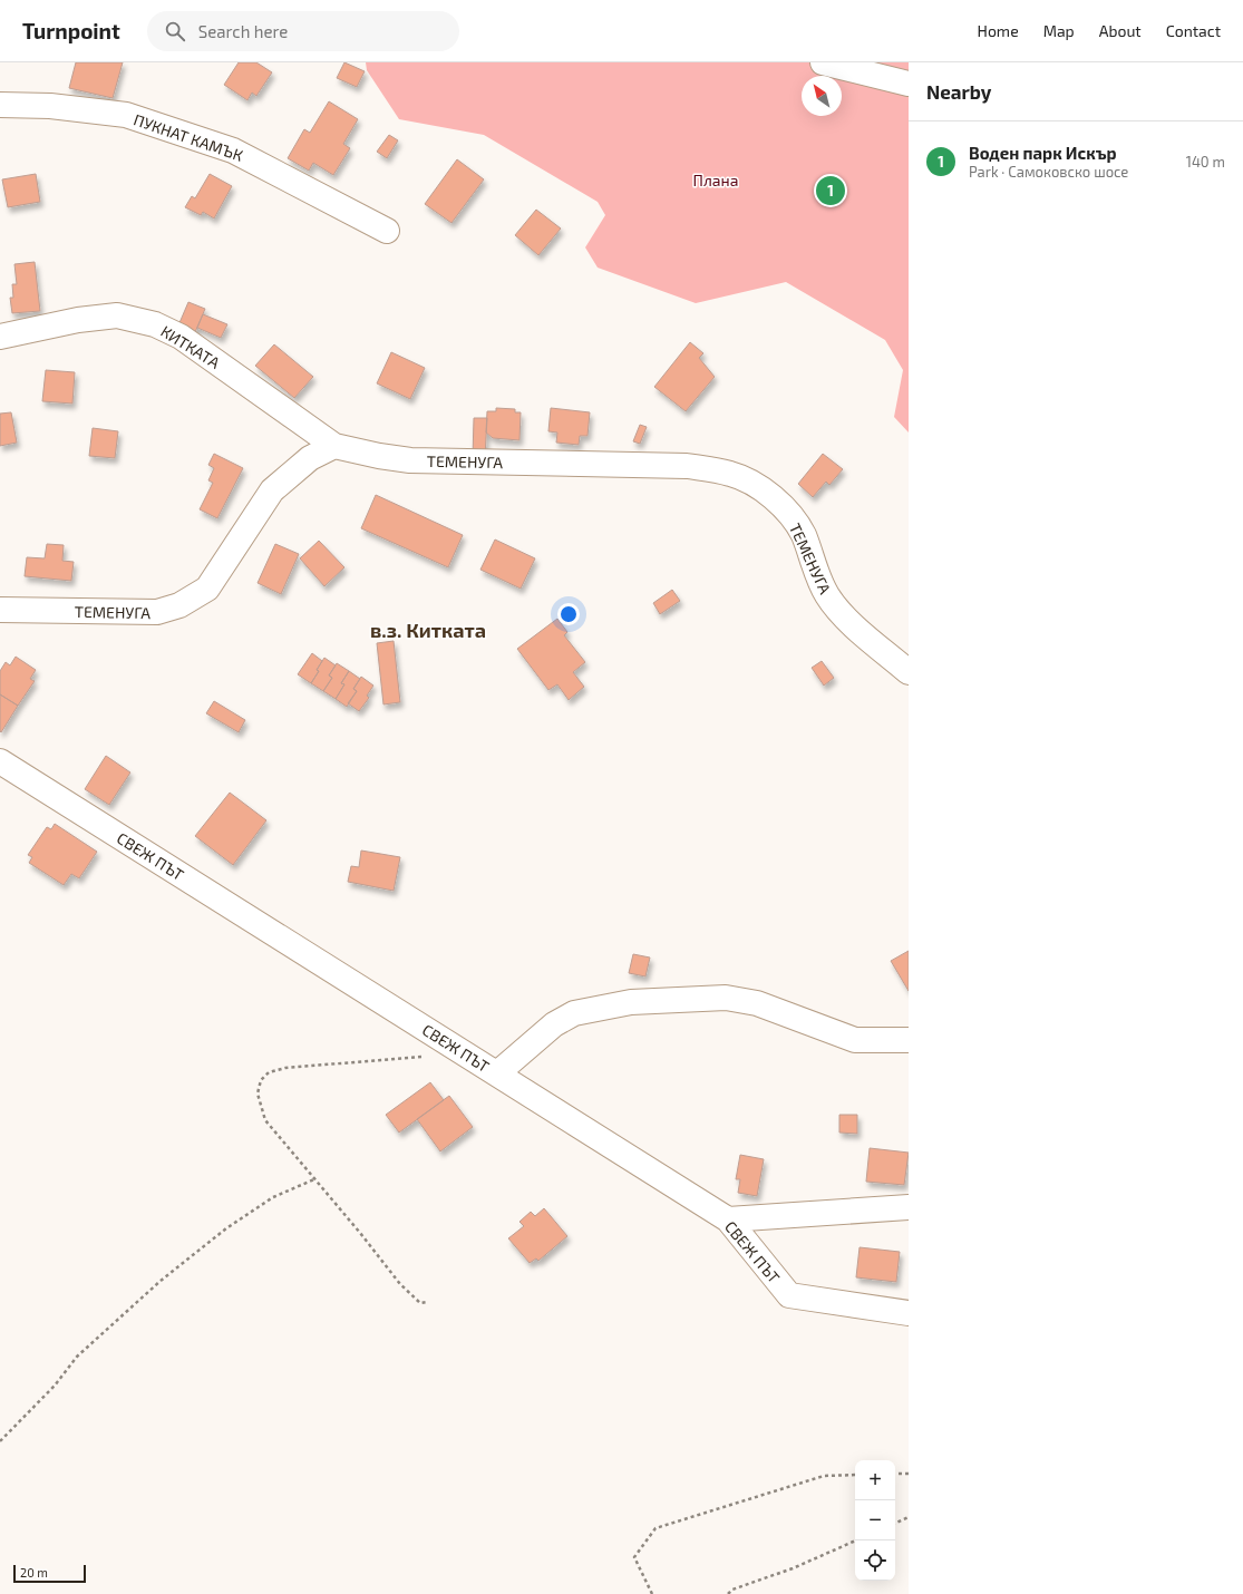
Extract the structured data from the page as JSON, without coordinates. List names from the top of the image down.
{
  "streets": {
    "street": [
      "ПУКНАТ КАМЪК",
      "КИТКАТА",
      "ТЕМЕНУГА",
      "СВЕЖ ПЪТ"
    ]
  },
  "crossings": [
    ["КИТКАТА", "ТЕМЕНУГА"]
  ],
  "districts": ["в.з. Китката"],
  "parks": ["Плана"],
  "scale_bar": "20 m",
  "north": "top left",
  "page": {
    "header": "Turnpoint",
    "search": "Search here",
    "nav": [
      "Home",
      "Map",
      "About",
      "Contact"
    ],
    "heading": "Nearby",
    "list": [
      {
        "mark": "1",
        "name": "Воден парк Искър",
        "note": "Park · Самоковско шосе",
        "value": "140 m"
      }
    ],
    "pins": "1",
    "map_buttons": ["+", "−"],
    "scale": "20 m"
  }
}
